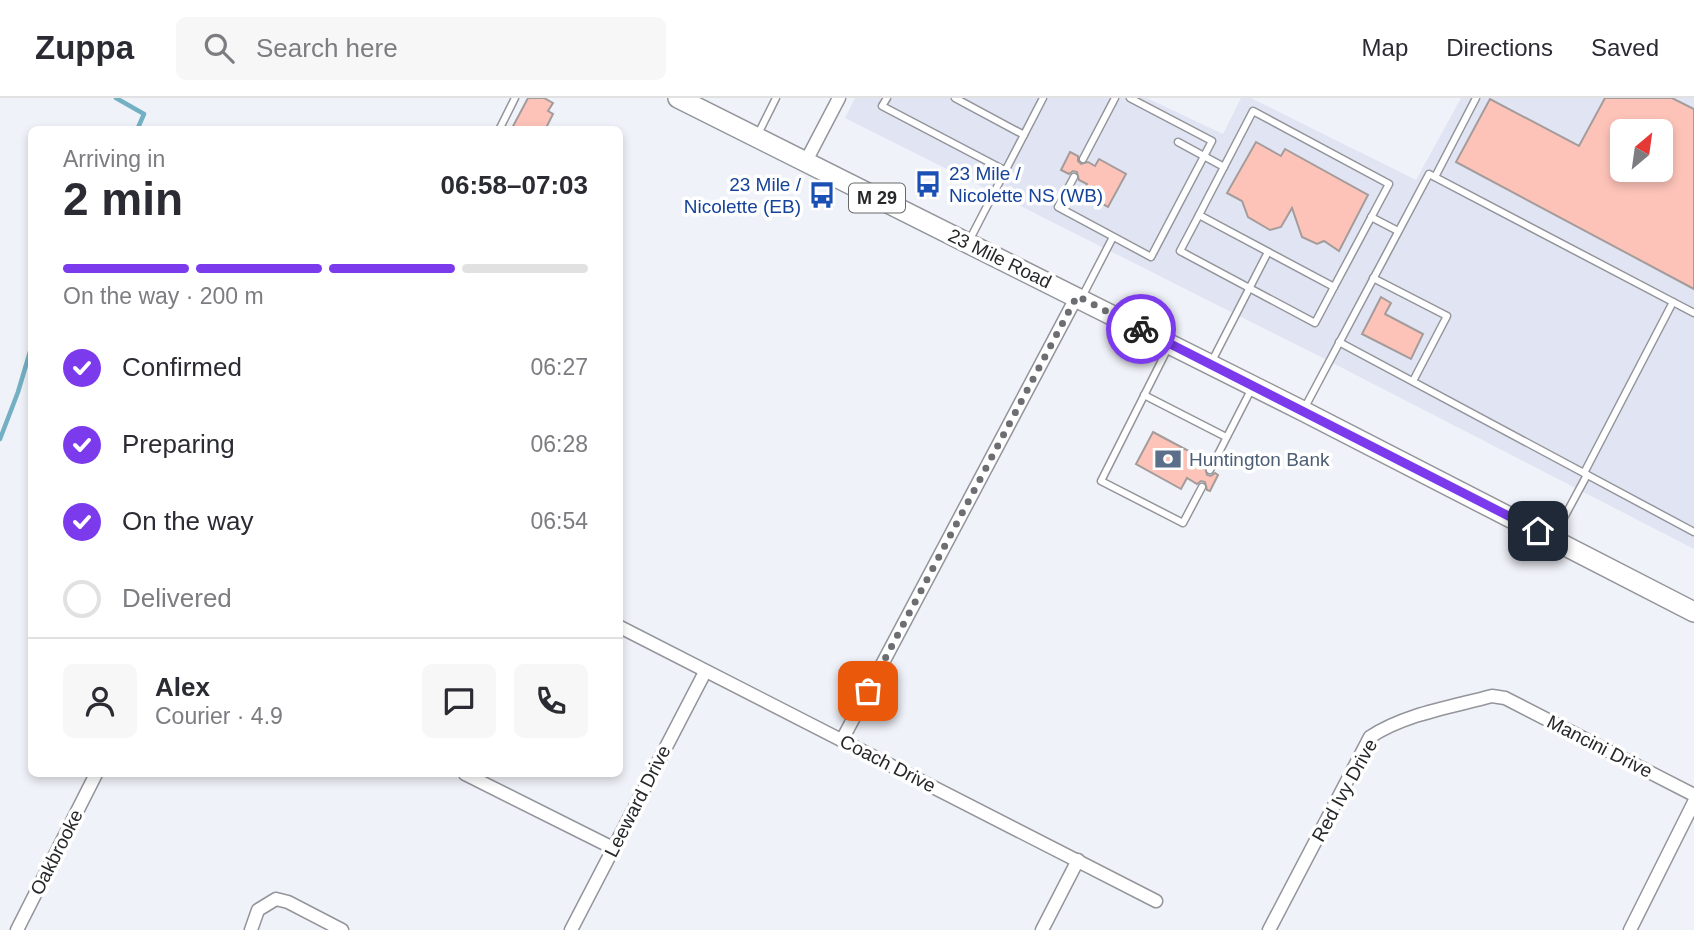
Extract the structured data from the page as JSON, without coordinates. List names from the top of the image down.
{
  "streets": {
    "main road": ["M 29", "23 Mile Road"],
    "street": [
      "Mancini Drive",
      "Coach Drive",
      "Red Ivy Drive",
      "Leeward Drive",
      "Oakbrooke"
    ]
  },
  "crossings": [
    ["Mancini Drive", "Red Ivy Drive"],
    ["Coach Drive", "Leeward Drive"]
  ],
  "places": {
    "bus stop": ["23 Mile / Nicolette NS (WB)", "23 Mile / Nicolette (EB)"],
    "bank": ["Huntington Bank"]
  },
  "north": "top right",
  "page": {
    "header": "Zuppa",
    "search": "Search here",
    "nav": ["Map", "Directions", "Saved"],
    "heading": ["2 min", "Arriving in", "06:58–07:03"],
    "panel": ["Alex", "Courier · 4.9"],
    "bar": "On the way · 200 m",
    "list": [
      ["Confirmed", "06:27"],
      ["Preparing", "06:28"],
      ["On the way", "06:54"],
      "Delivered"
    ]
  }
}
